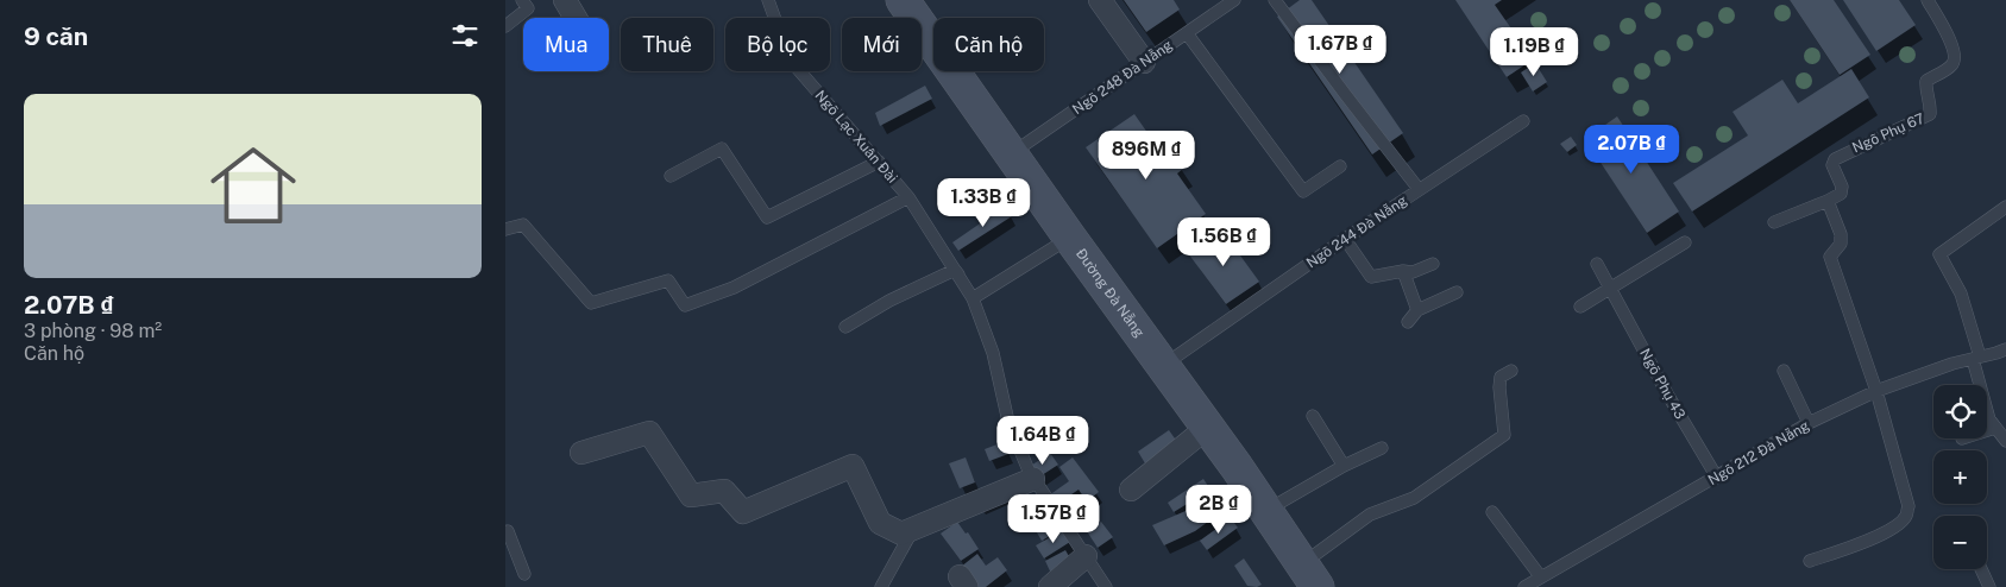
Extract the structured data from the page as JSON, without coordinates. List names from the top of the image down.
{
  "streets": {
    "main road": ["Đường Đà Nẵng"],
    "lane": [
      "Ngõ 248 Đà Nẵng",
      "Ngõ Phụ 67",
      "Ngõ Lạc Xuân Đài",
      "Ngõ 244 Đà Nẵng",
      "Ngõ Phụ 43",
      "Ngõ 212 Đà Nẵng"
    ]
  },
  "crossings": [
    ["Ngõ 248 Đà Nẵng", "Đường Đà Nẵng"],
    ["Ngõ 244 Đà Nẵng", "Đường Đà Nẵng"],
    ["Ngõ Phụ 43", "Ngõ 212 Đà Nẵng"]
  ],
  "page": {
    "heading": "9 căn",
    "chip": [
      "Mua",
      "Thuê",
      "Bộ lọc",
      "Mới",
      "Căn hộ"
    ],
    "price": [
      "1.67B ₫",
      "1.19B ₫",
      "2.07B ₫",
      "896M ₫",
      "1.33B ₫",
      "1.56B ₫",
      "1.64B ₫",
      "2B ₫",
      "1.57B ₫"
    ],
    "list": [
      {
        "name": "2.07B ₫",
        "note": "3 phòng · 98 m² · Căn hộ"
      }
    ],
    "map_buttons": ["+", "−"]
  }
}
